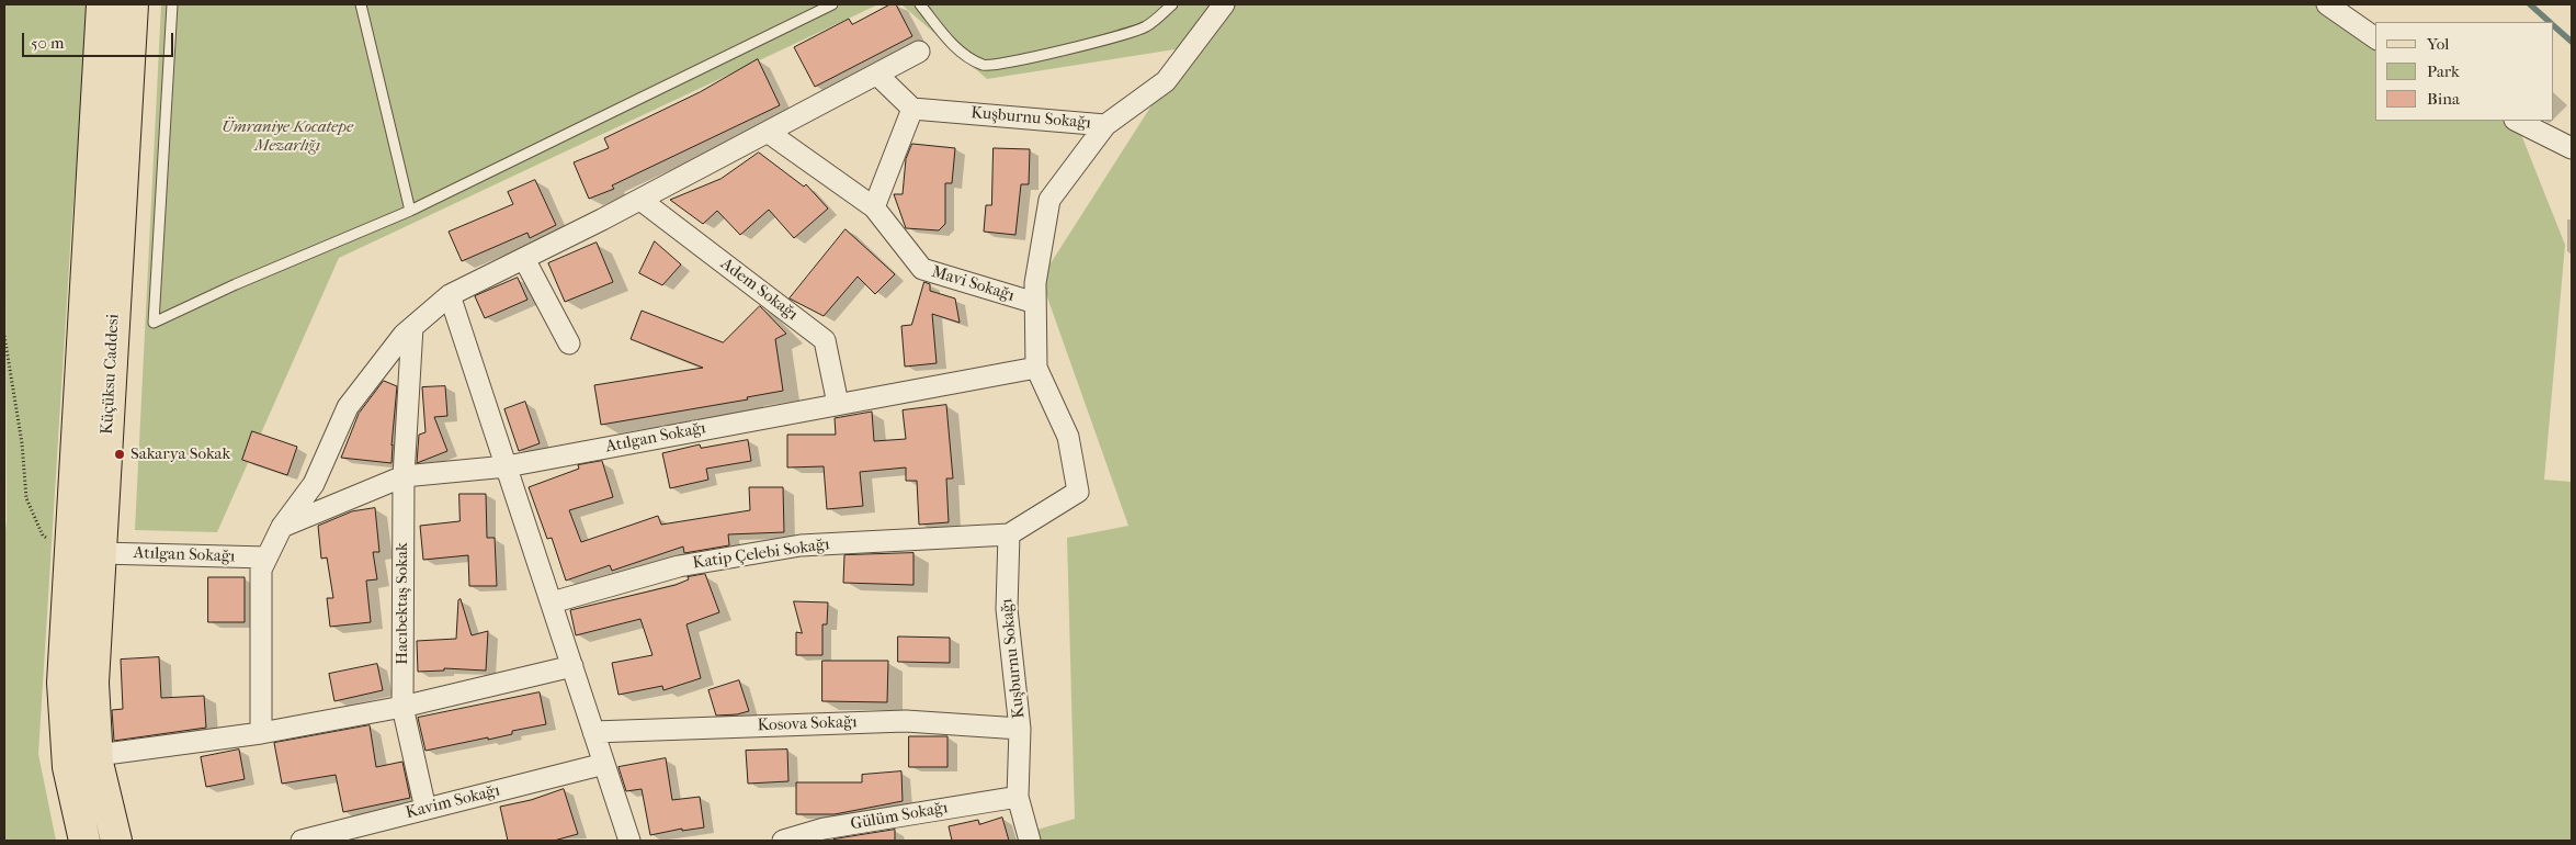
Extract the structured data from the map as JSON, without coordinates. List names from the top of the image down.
{
  "streets": {
    "main road": ["Küçüksu Caddesi"],
    "street": [
      "Kuşburnu Sokağı",
      "Mavi Sokağı",
      "Adem Sokağı",
      "Atılgan Sokağı",
      "Katip Çelebi Sokağı",
      "Hacıbektaş Sokak",
      "Kosova Sokağı",
      "Kavim Sokağı",
      "Gülüm Sokağı"
    ]
  },
  "crossings": [
    ["Kuşburnu Sokağı", "Mavi Sokağı"],
    ["Kuşburnu Sokağı", "Atılgan Sokağı"],
    ["Kuşburnu Sokağı", "Katip Çelebi Sokağı"],
    ["Kuşburnu Sokağı", "Kosova Sokağı"],
    ["Kuşburnu Sokağı", "Gülüm Sokağı"],
    ["Adem Sokağı", "Atılgan Sokağı"],
    ["Küçüksu Caddesi", "Atılgan Sokağı"],
    ["Atılgan Sokağı", "Hacıbektaş Sokak"],
    ["Hacıbektaş Sokak", "Kavim Sokağı"]
  ],
  "parks": ["Ümraniye Kocatepe Mezarlığı"],
  "places": ["Sakarya Sokak"],
  "legend": ["Yol", "Park", "Bina"],
  "scale_bar": "50 m"
}
